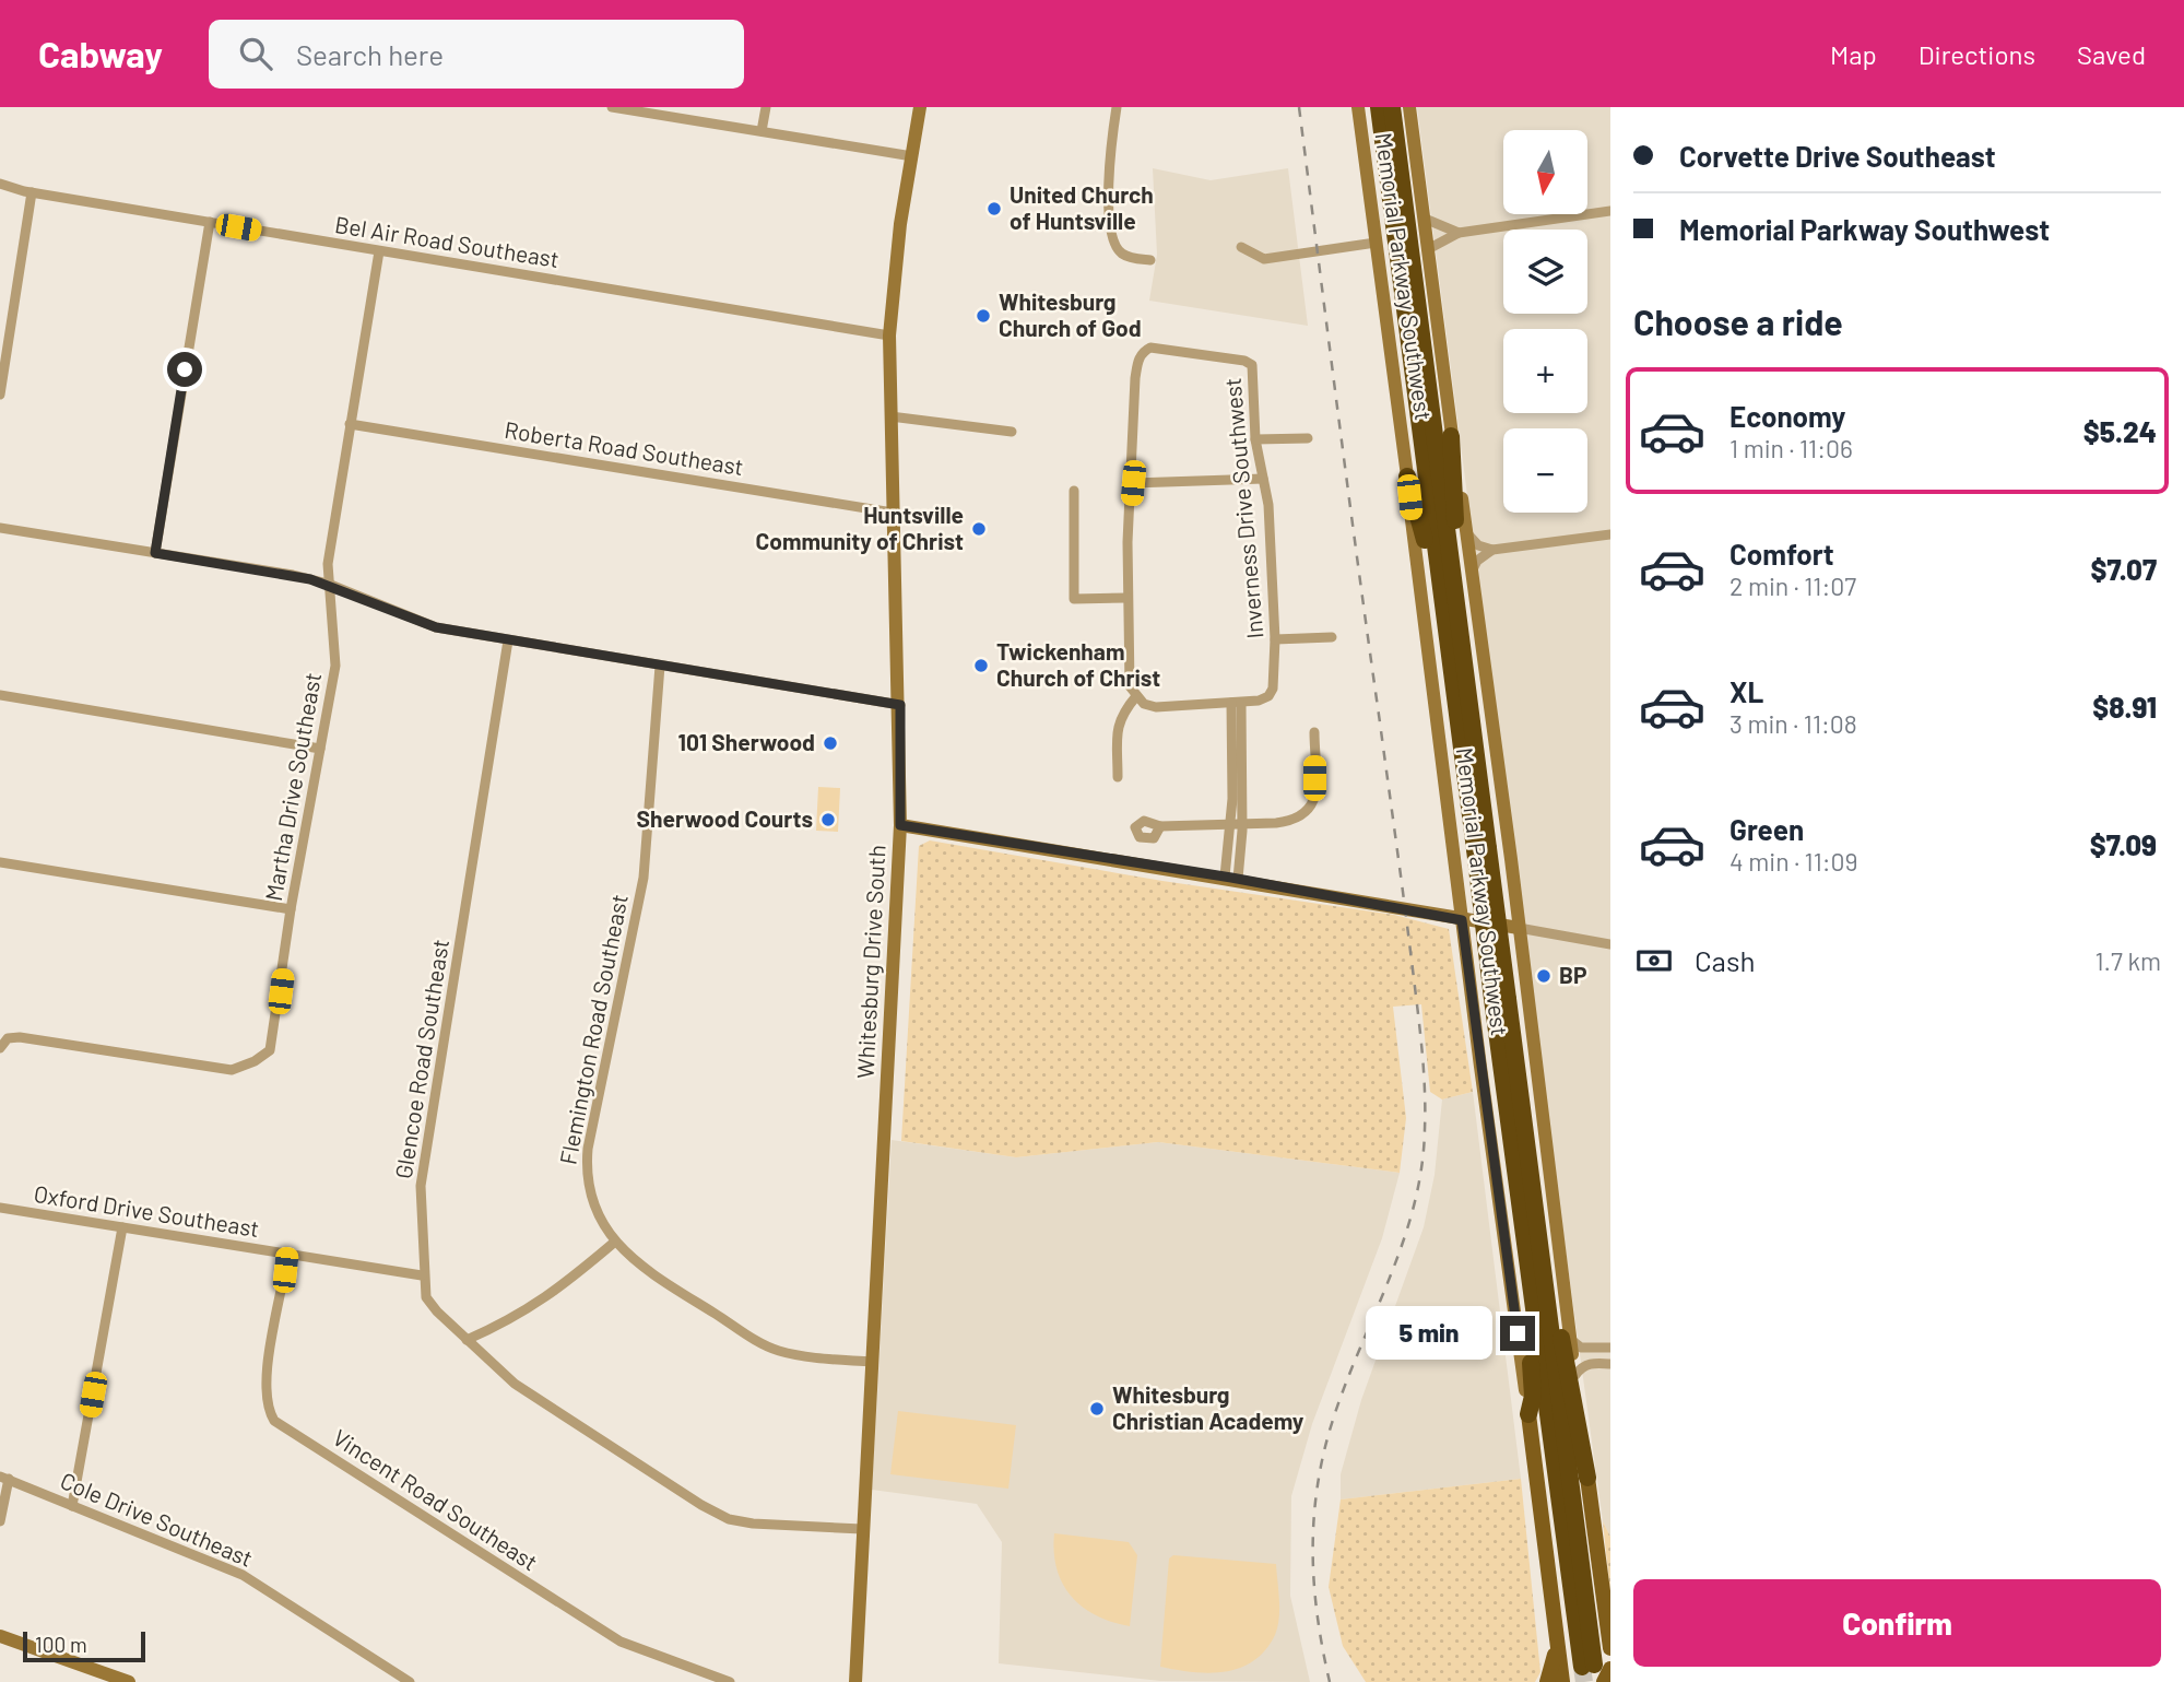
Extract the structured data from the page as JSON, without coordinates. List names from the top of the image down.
{
  "streets": {
    "highway": ["Memorial Parkway Southwest"],
    "main road": ["Whitesburg Drive South"],
    "street": [
      "Bel Air Road Southeast",
      "Roberta Road Southeast",
      "Inverness Drive Southwest",
      "Martha Drive Southeast",
      "Flemington Road Southeast",
      "Glencoe Road Southeast",
      "Oxford Drive Southeast",
      "Vincent Road Southeast",
      "Cole Drive Southeast"
    ]
  },
  "crossings": [
    ["Bel Air Road Southeast", "Martha Drive Southeast"],
    ["Bel Air Road Southeast", "Whitesburg Drive South"],
    ["Roberta Road Southeast", "Martha Drive Southeast"],
    ["Roberta Road Southeast", "Whitesburg Drive South"],
    ["Whitesburg Drive South", "Flemington Road Southeast"],
    ["Whitesburg Drive South", "Glencoe Road Southeast"],
    ["Glencoe Road Southeast", "Oxford Drive Southeast"],
    ["Oxford Drive Southeast", "Vincent Road Southeast"]
  ],
  "places": [
    "United Church of Huntsville",
    "Whitesburg Church of God",
    "Huntsville Community of Christ",
    "Twickenham Church of Christ",
    "101 Sherwood",
    "Sherwood Courts",
    "BP",
    "Whitesburg Christian Academy"
  ],
  "scale_bar": "100 m",
  "north": "bottom",
  "page": {
    "header": "Cabway",
    "search": "Search here",
    "nav": ["Map", "Directions", "Saved"],
    "banner": ["Corvette Drive Southeast", "Memorial Parkway Southwest"],
    "map_buttons": ["+", "−"],
    "heading": "Choose a ride",
    "list": [
      {
        "name": "Economy",
        "note": "1 min · 11:06",
        "value": "$5.24"
      },
      {
        "name": "Comfort",
        "note": "2 min · 11:07",
        "value": "$7.07"
      },
      {
        "name": "XL",
        "note": "3 min · 11:08",
        "value": "$8.91"
      },
      {
        "name": "Green",
        "note": "4 min · 11:09",
        "value": "$7.09"
      }
    ],
    "pay": ["Cash", "1.7 km"],
    "bubble": "5 min",
    "buttons": "Confirm",
    "scale": "100 m"
  }
}
